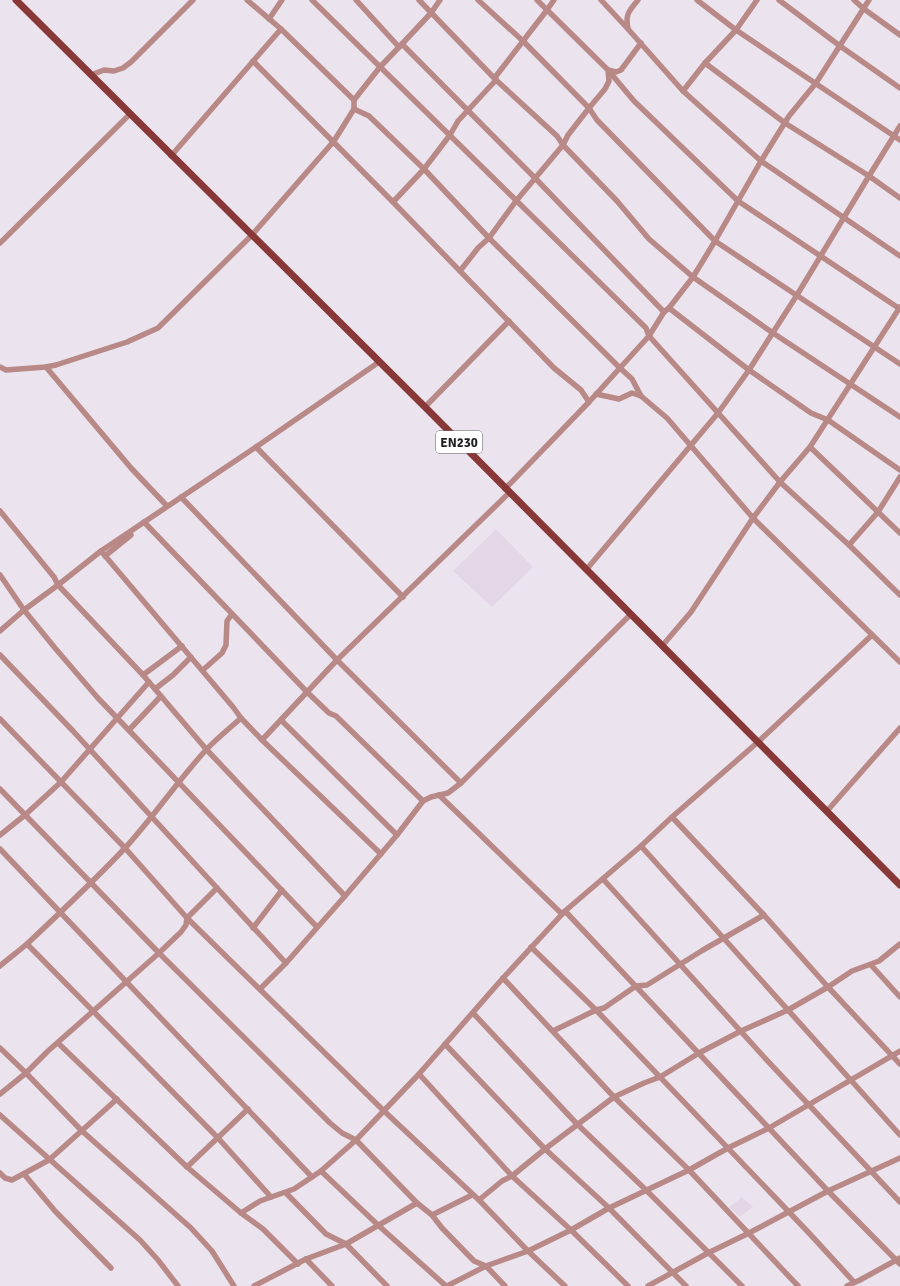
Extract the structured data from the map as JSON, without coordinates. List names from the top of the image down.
{
  "streets": {
    "main road": ["EN230"]
  }
}
